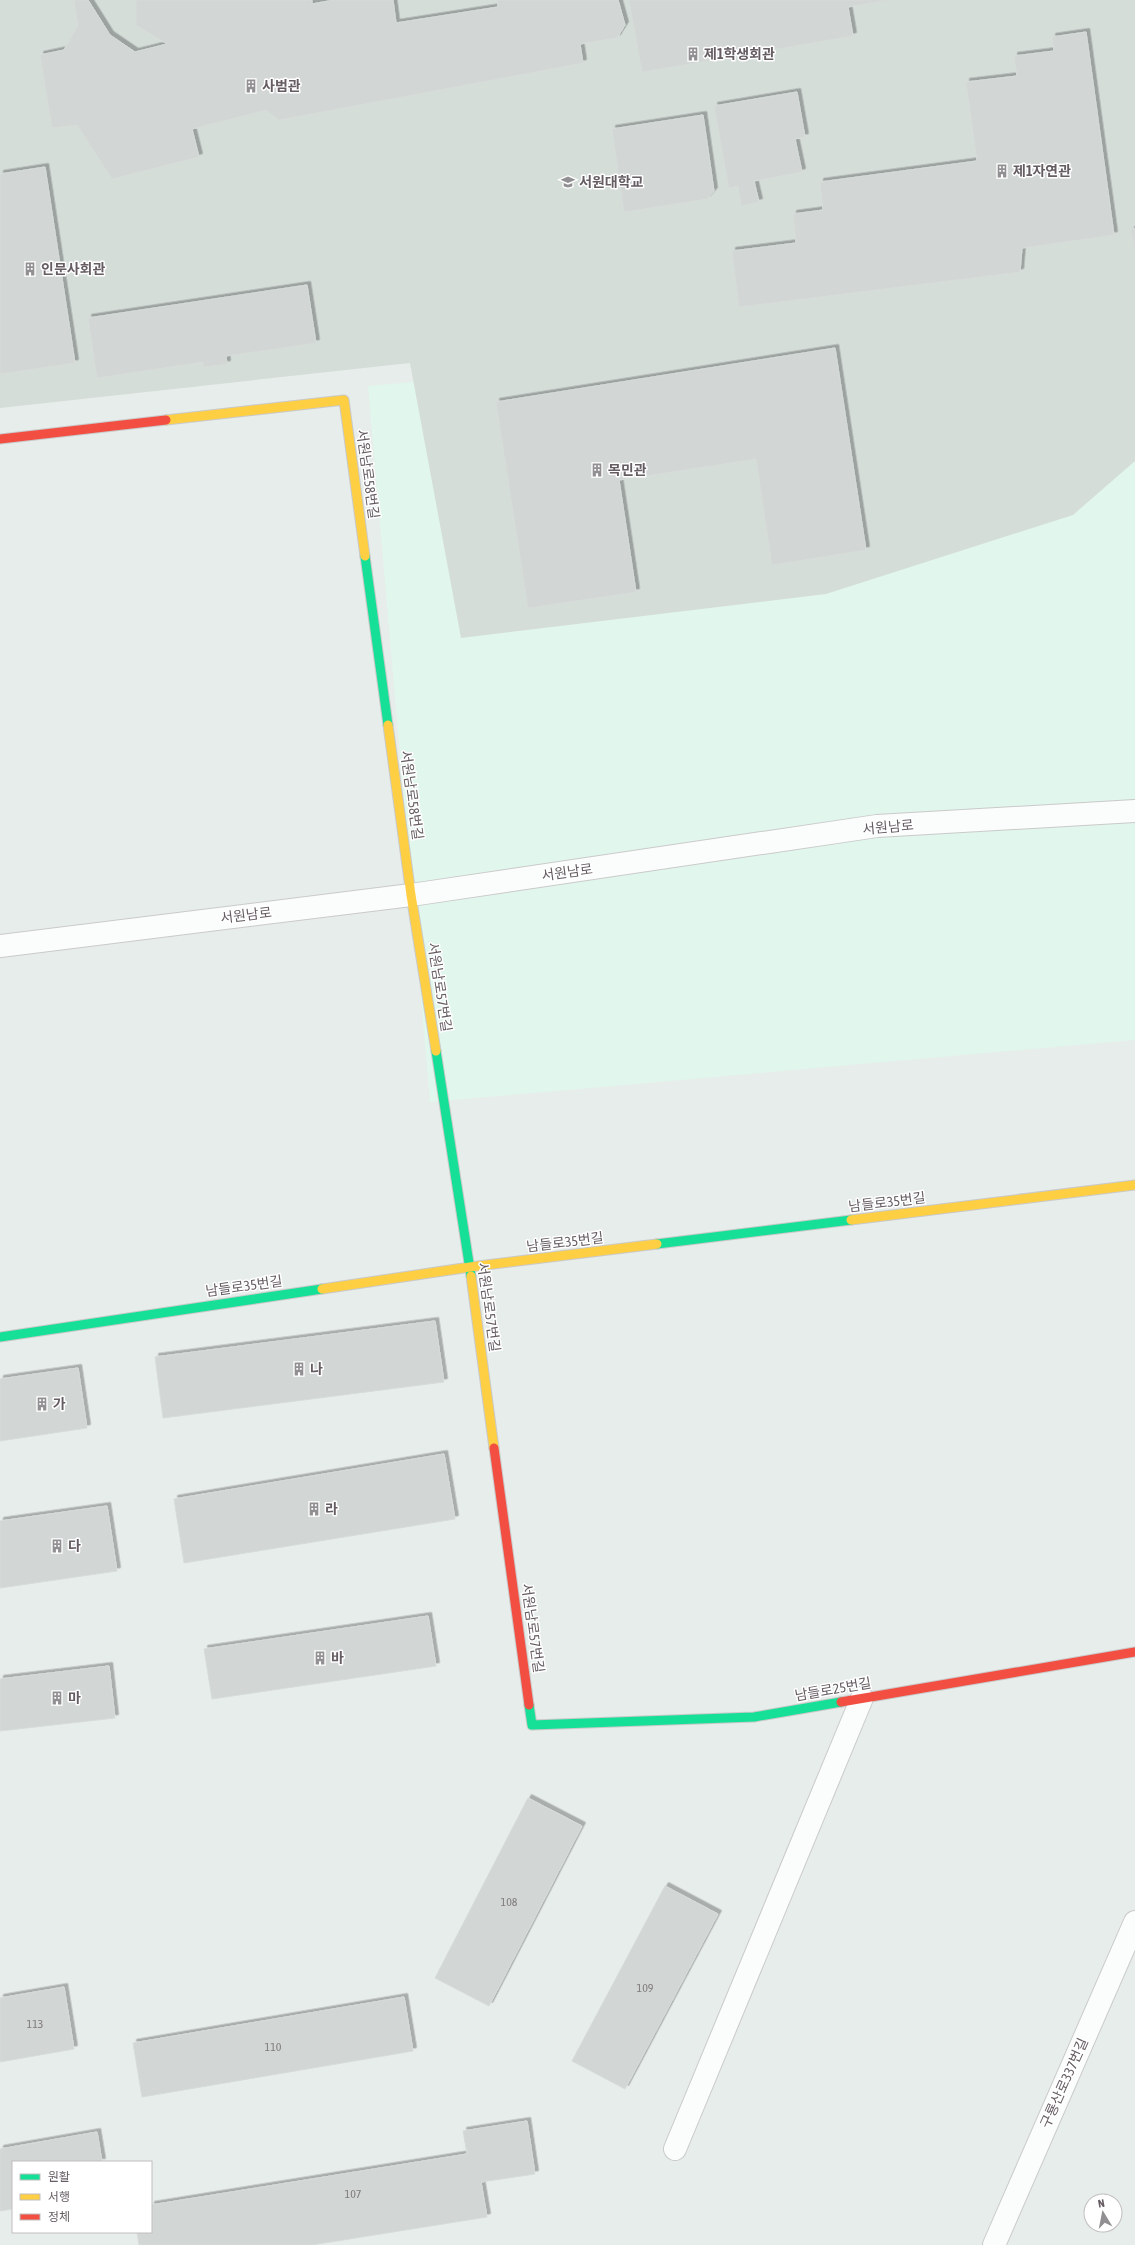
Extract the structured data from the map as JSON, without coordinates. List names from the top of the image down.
{
  "streets": {
    "street": [
      "서원남로58번길",
      "서원남로",
      "서원남로57번길",
      "남들로35번길",
      "남들로25번길",
      "구룡산로337번길"
    ]
  },
  "crossings": [
    ["서원남로58번길", "서원남로"],
    ["서원남로58번길", "서원남로57번길"],
    ["서원남로", "서원남로57번길"],
    ["서원남로57번길", "남들로35번길"],
    ["서원남로57번길", "남들로25번길"]
  ],
  "places": {
    "building": [
      "제1학생회관",
      "사범관",
      "제1자연관",
      "인문사회관",
      "목민관",
      "나",
      "가",
      "라",
      "다",
      "바",
      "마"
    ],
    "school or university": ["서원대학교"]
  },
  "house_numbers": [
    "108",
    "109",
    "113",
    "110",
    "107"
  ],
  "legend": ["원활", "서행", "정체"],
  "north": "top"
}
